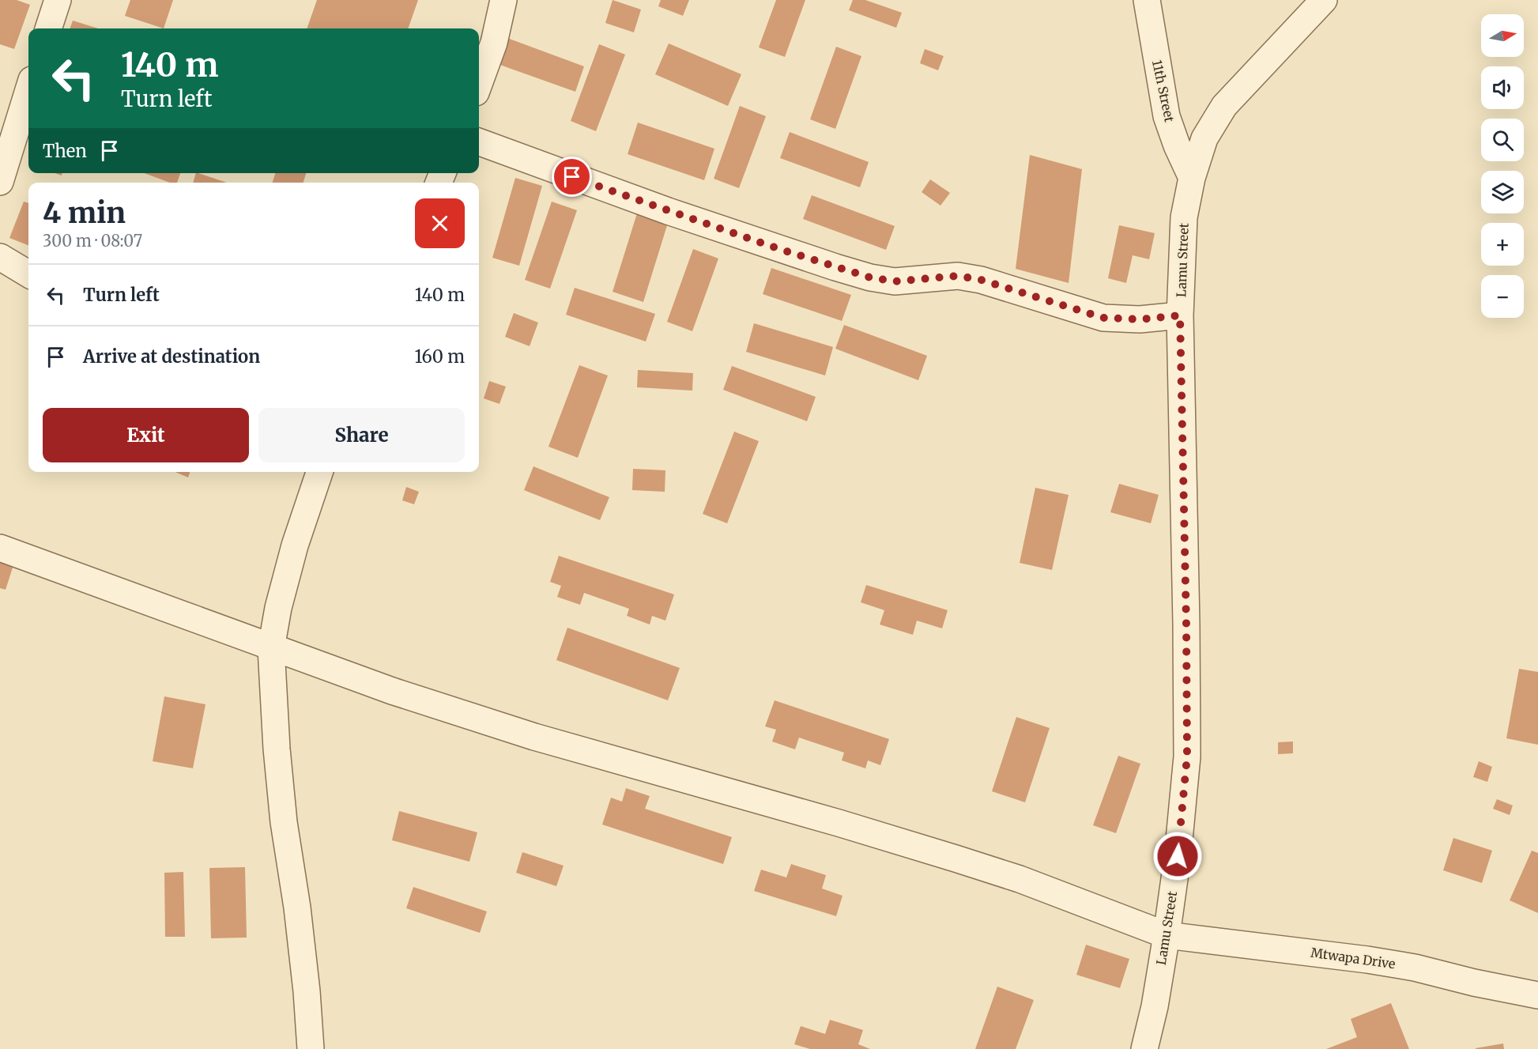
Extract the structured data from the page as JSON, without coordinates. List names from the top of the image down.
{
  "streets": {
    "street": ["11th Street", "Lamu Street", "Mtwapa Drive"]
  },
  "crossings": [
    ["11th Street", "Lamu Street"],
    ["Lamu Street", "Mtwapa Drive"]
  ],
  "north": "right",
  "page": {
    "map_buttons": ["+", "−"],
    "turn": ["140 m", "Turn left"],
    "then": "Then",
    "heading": ["4 min", "300 m · 08:07"],
    "list": [
      {
        "name": "Turn left",
        "value": "140 m"
      },
      {
        "name": "Arrive at destination",
        "value": "160 m"
      }
    ],
    "buttons": ["Exit", "Share"]
  }
}
